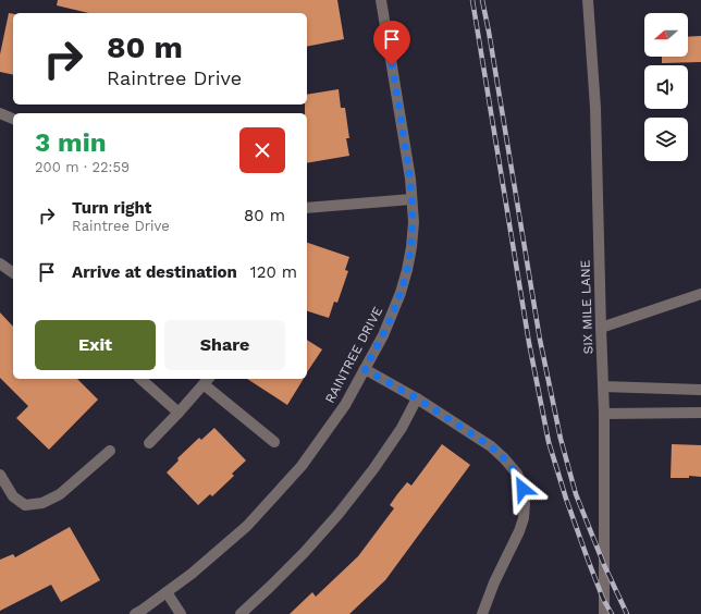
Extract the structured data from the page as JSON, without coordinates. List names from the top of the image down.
{
  "streets": {
    "street": ["SIX MILE LANE", "RAINTREE DRIVE"]
  },
  "north": "left",
  "page": {
    "turn": ["80 m", "Raintree Drive"],
    "heading": ["3 min", "200 m · 22:59"],
    "list": [
      {
        "name": "Turn right",
        "note": "Raintree Drive",
        "value": "80 m"
      },
      {
        "name": "Arrive at destination",
        "value": "120 m"
      }
    ],
    "buttons": ["Exit", "Share"]
  }
}
